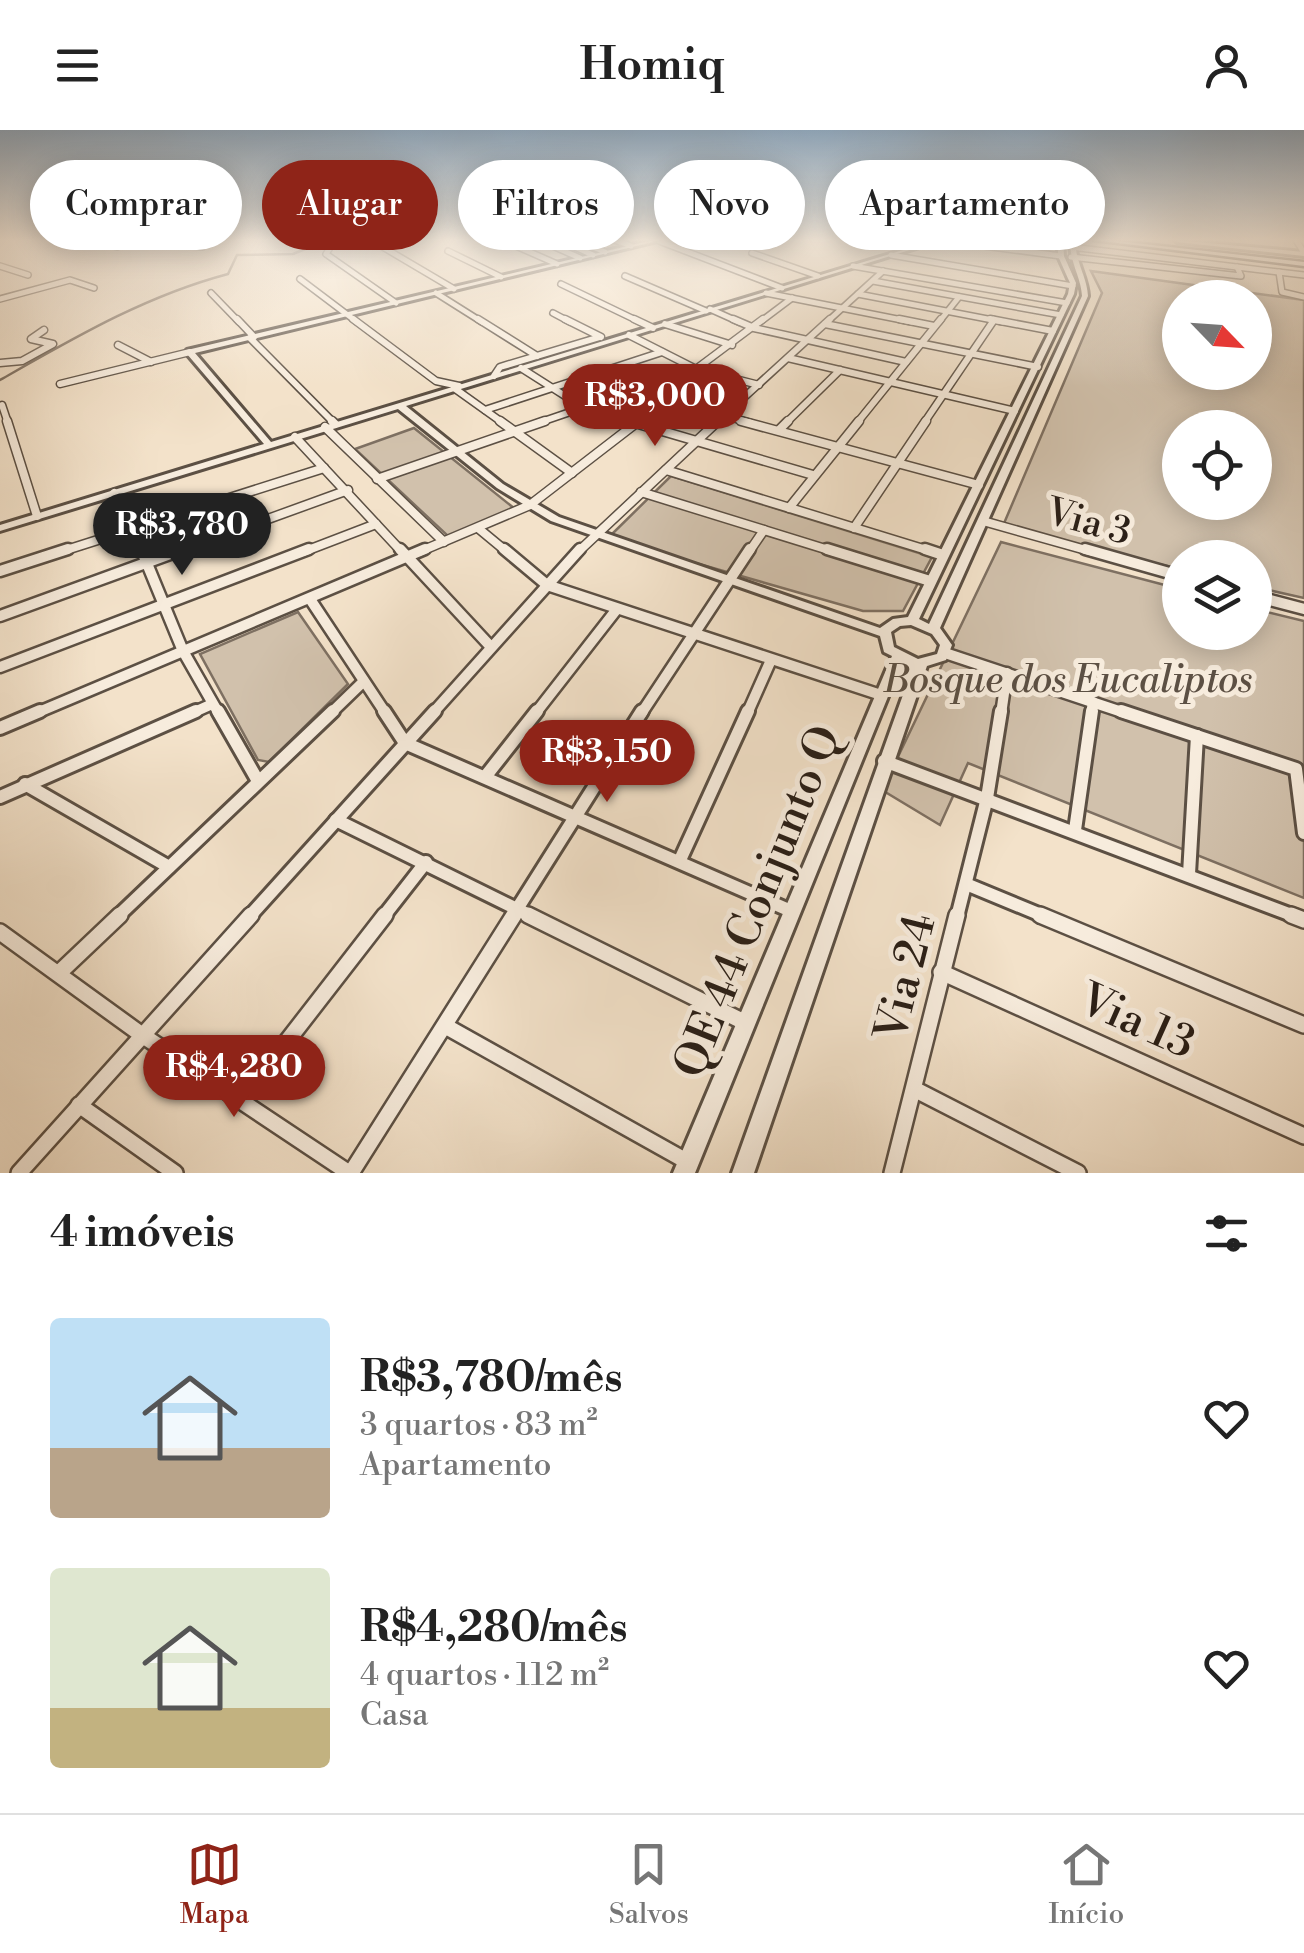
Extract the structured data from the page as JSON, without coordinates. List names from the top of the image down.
{
  "streets": {
    "street": [
      "Via 3",
      "QE 44 Conjunto Q",
      "Via 24",
      "Via 13"
    ]
  },
  "crossings": [
    ["Via 24", "Via 13"]
  ],
  "parks": ["Bosque dos Eucaliptos"],
  "north": "bottom right",
  "page": {
    "header": "Homiq",
    "chip": [
      "Comprar",
      "Alugar",
      "Filtros",
      "Novo",
      "Apartamento"
    ],
    "price": [
      "R$3,000",
      "R$3,780",
      "R$3,150",
      "R$4,280"
    ],
    "heading": "4 imóveis",
    "list": [
      {
        "name": "R$3,780/mês",
        "note": "3 quartos · 83 m² · Apartamento"
      },
      {
        "name": "R$4,280/mês",
        "note": "4 quartos · 112 m² · Casa"
      }
    ],
    "tabs": ["Mapa", "Salvos", "Início"]
  }
}
